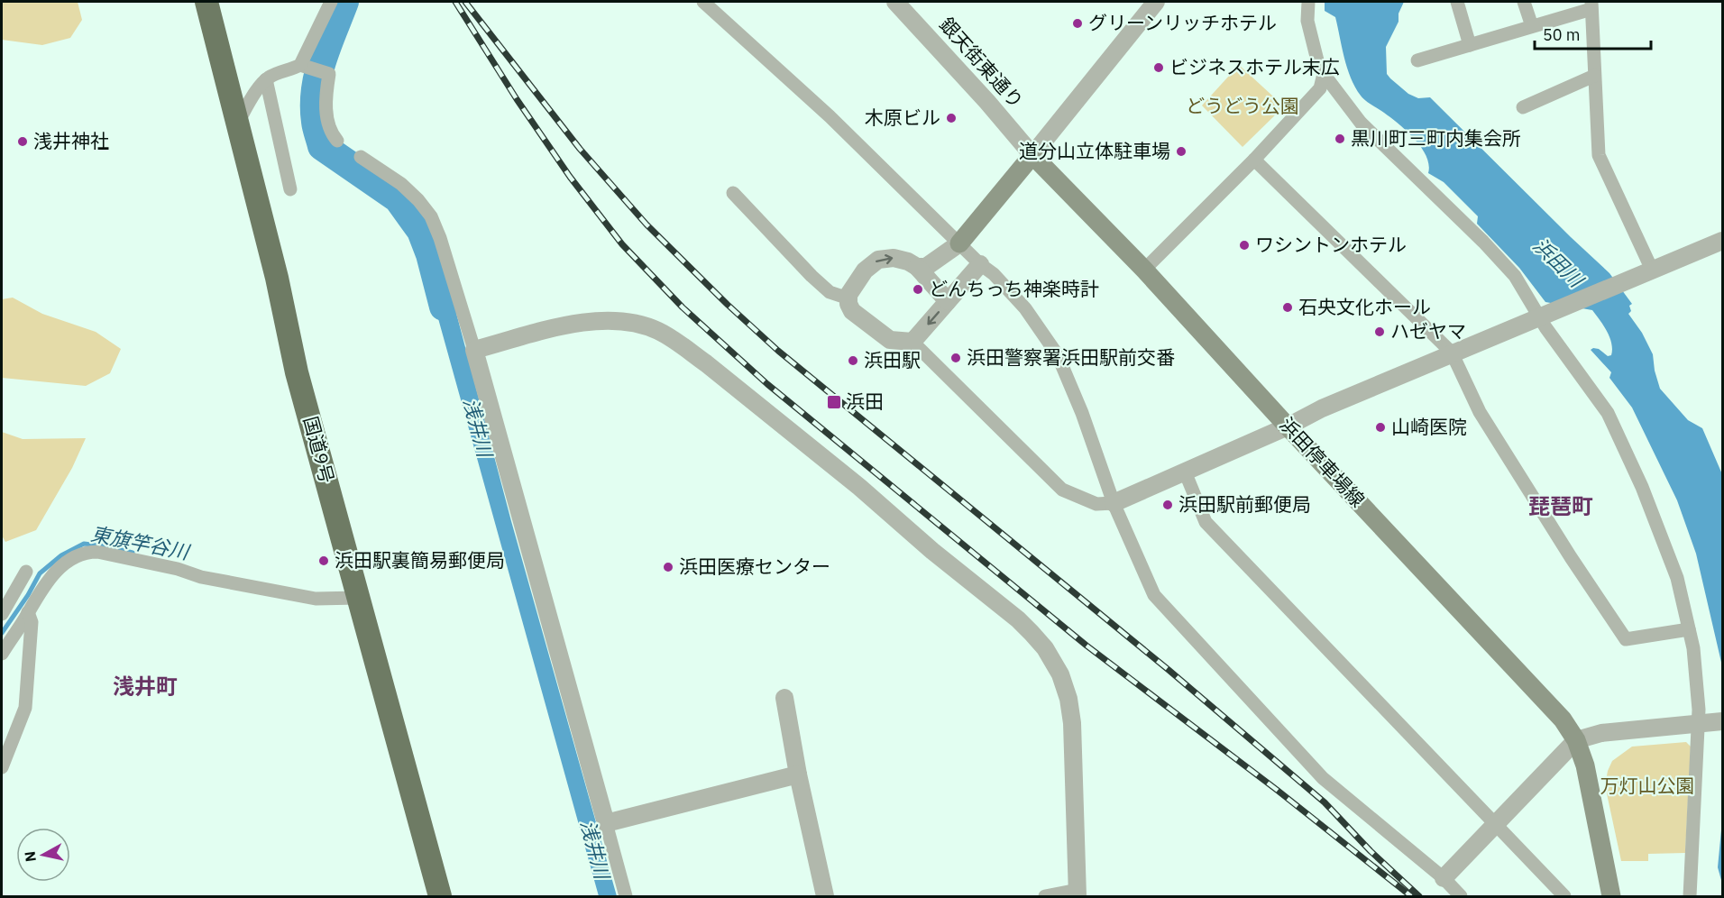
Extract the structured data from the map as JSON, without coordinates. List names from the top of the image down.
{
  "streets": {
    "highway": ["国道9号"],
    "main road": ["浜田停車場線"],
    "street": ["銀天街東通り"]
  },
  "crossings": [
    ["銀天街東通り", "浜田停車場線"]
  ],
  "districts": ["琵琶町", "浅井町"],
  "water": ["浜田川", "浅井川", "東旗竿谷川"],
  "parks": ["どうどう公園", "万灯山公園"],
  "places": {
    "other": [
      "グリーンリッチホテル",
      "ビジネスホテル末広",
      "木原ビル",
      "黒川町三町内集会所",
      "浅井神社",
      "道分山立体駐車場",
      "ワシントンホテル",
      "どんちっち神楽時計",
      "石央文化ホール",
      "ハゼヤマ",
      "浜田警察署浜田駅前交番",
      "浜田駅",
      "山崎医院",
      "浜田駅前郵便局",
      "浜田駅裏簡易郵便局",
      "浜田医療センター"
    ],
    "transit": ["浜田"]
  },
  "scale_bar": "50 m",
  "north": "left"
}
